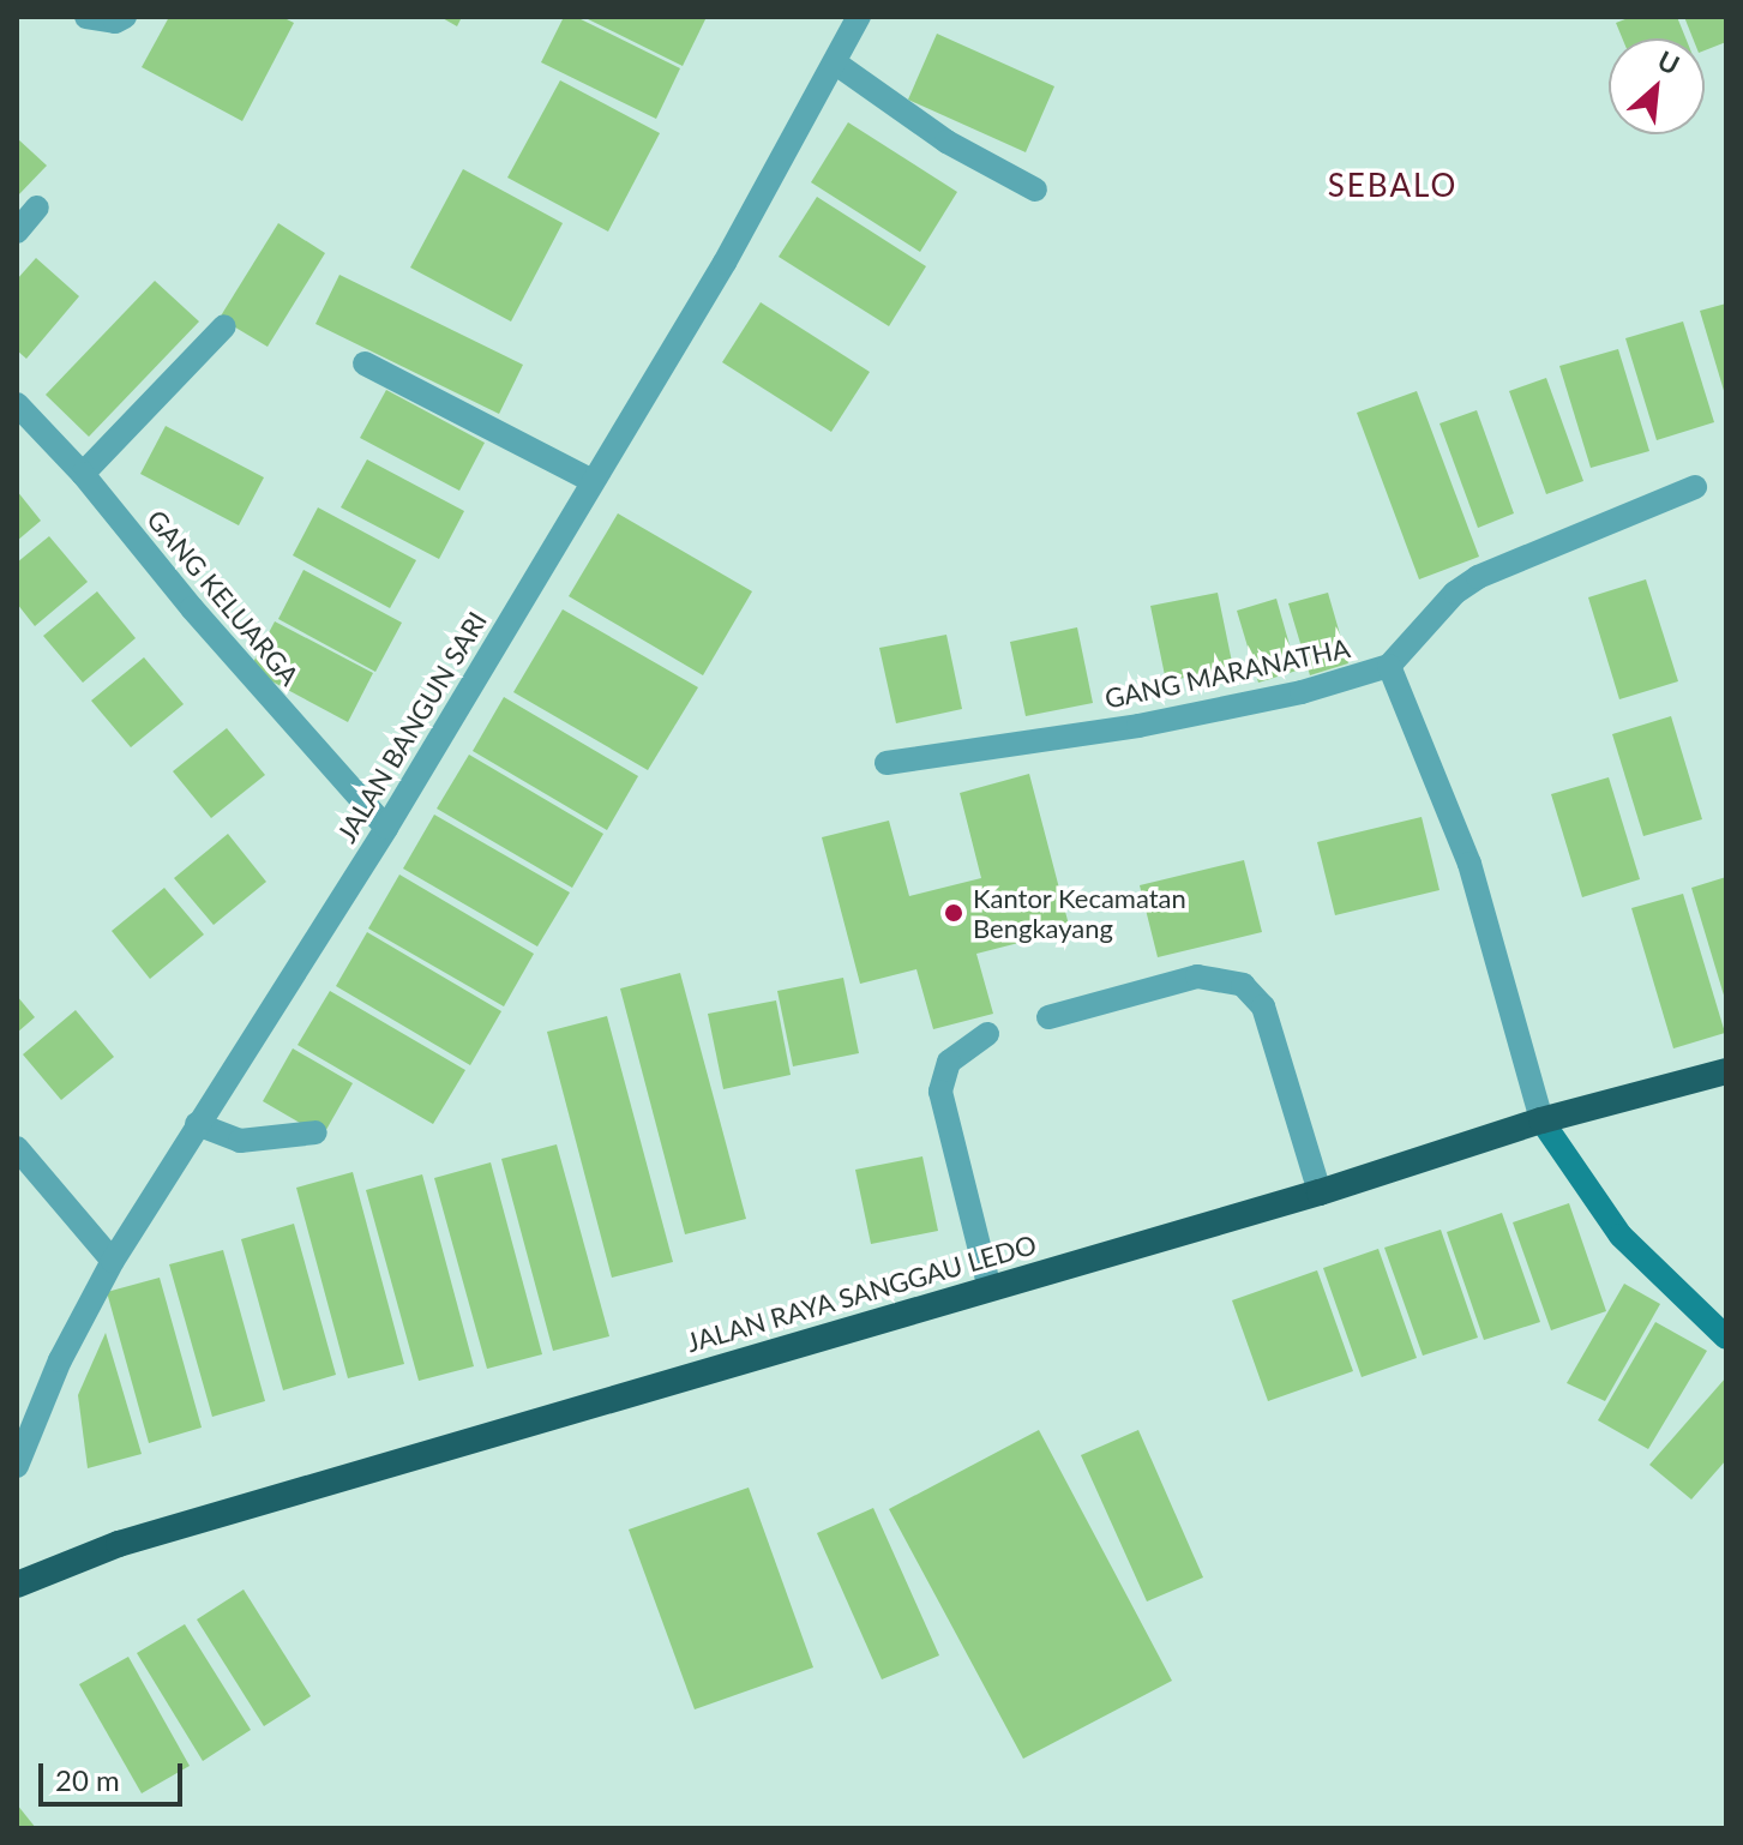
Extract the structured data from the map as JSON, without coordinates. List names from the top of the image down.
{
  "streets": {
    "highway": ["JALAN RAYA SANGGAU LEDO"],
    "street": ["GANG KELUARGA", "GANG MARANATHA", "JALAN BANGUN SARI"]
  },
  "crossings": [
    ["GANG KELUARGA", "JALAN BANGUN SARI"],
    ["GANG MARANATHA", "JALAN RAYA SANGGAU LEDO"]
  ],
  "districts": ["SEBALO"],
  "places": ["Kantor Kecamatan Bengkayang"],
  "scale_bar": "20 m",
  "north": "top right"
}
